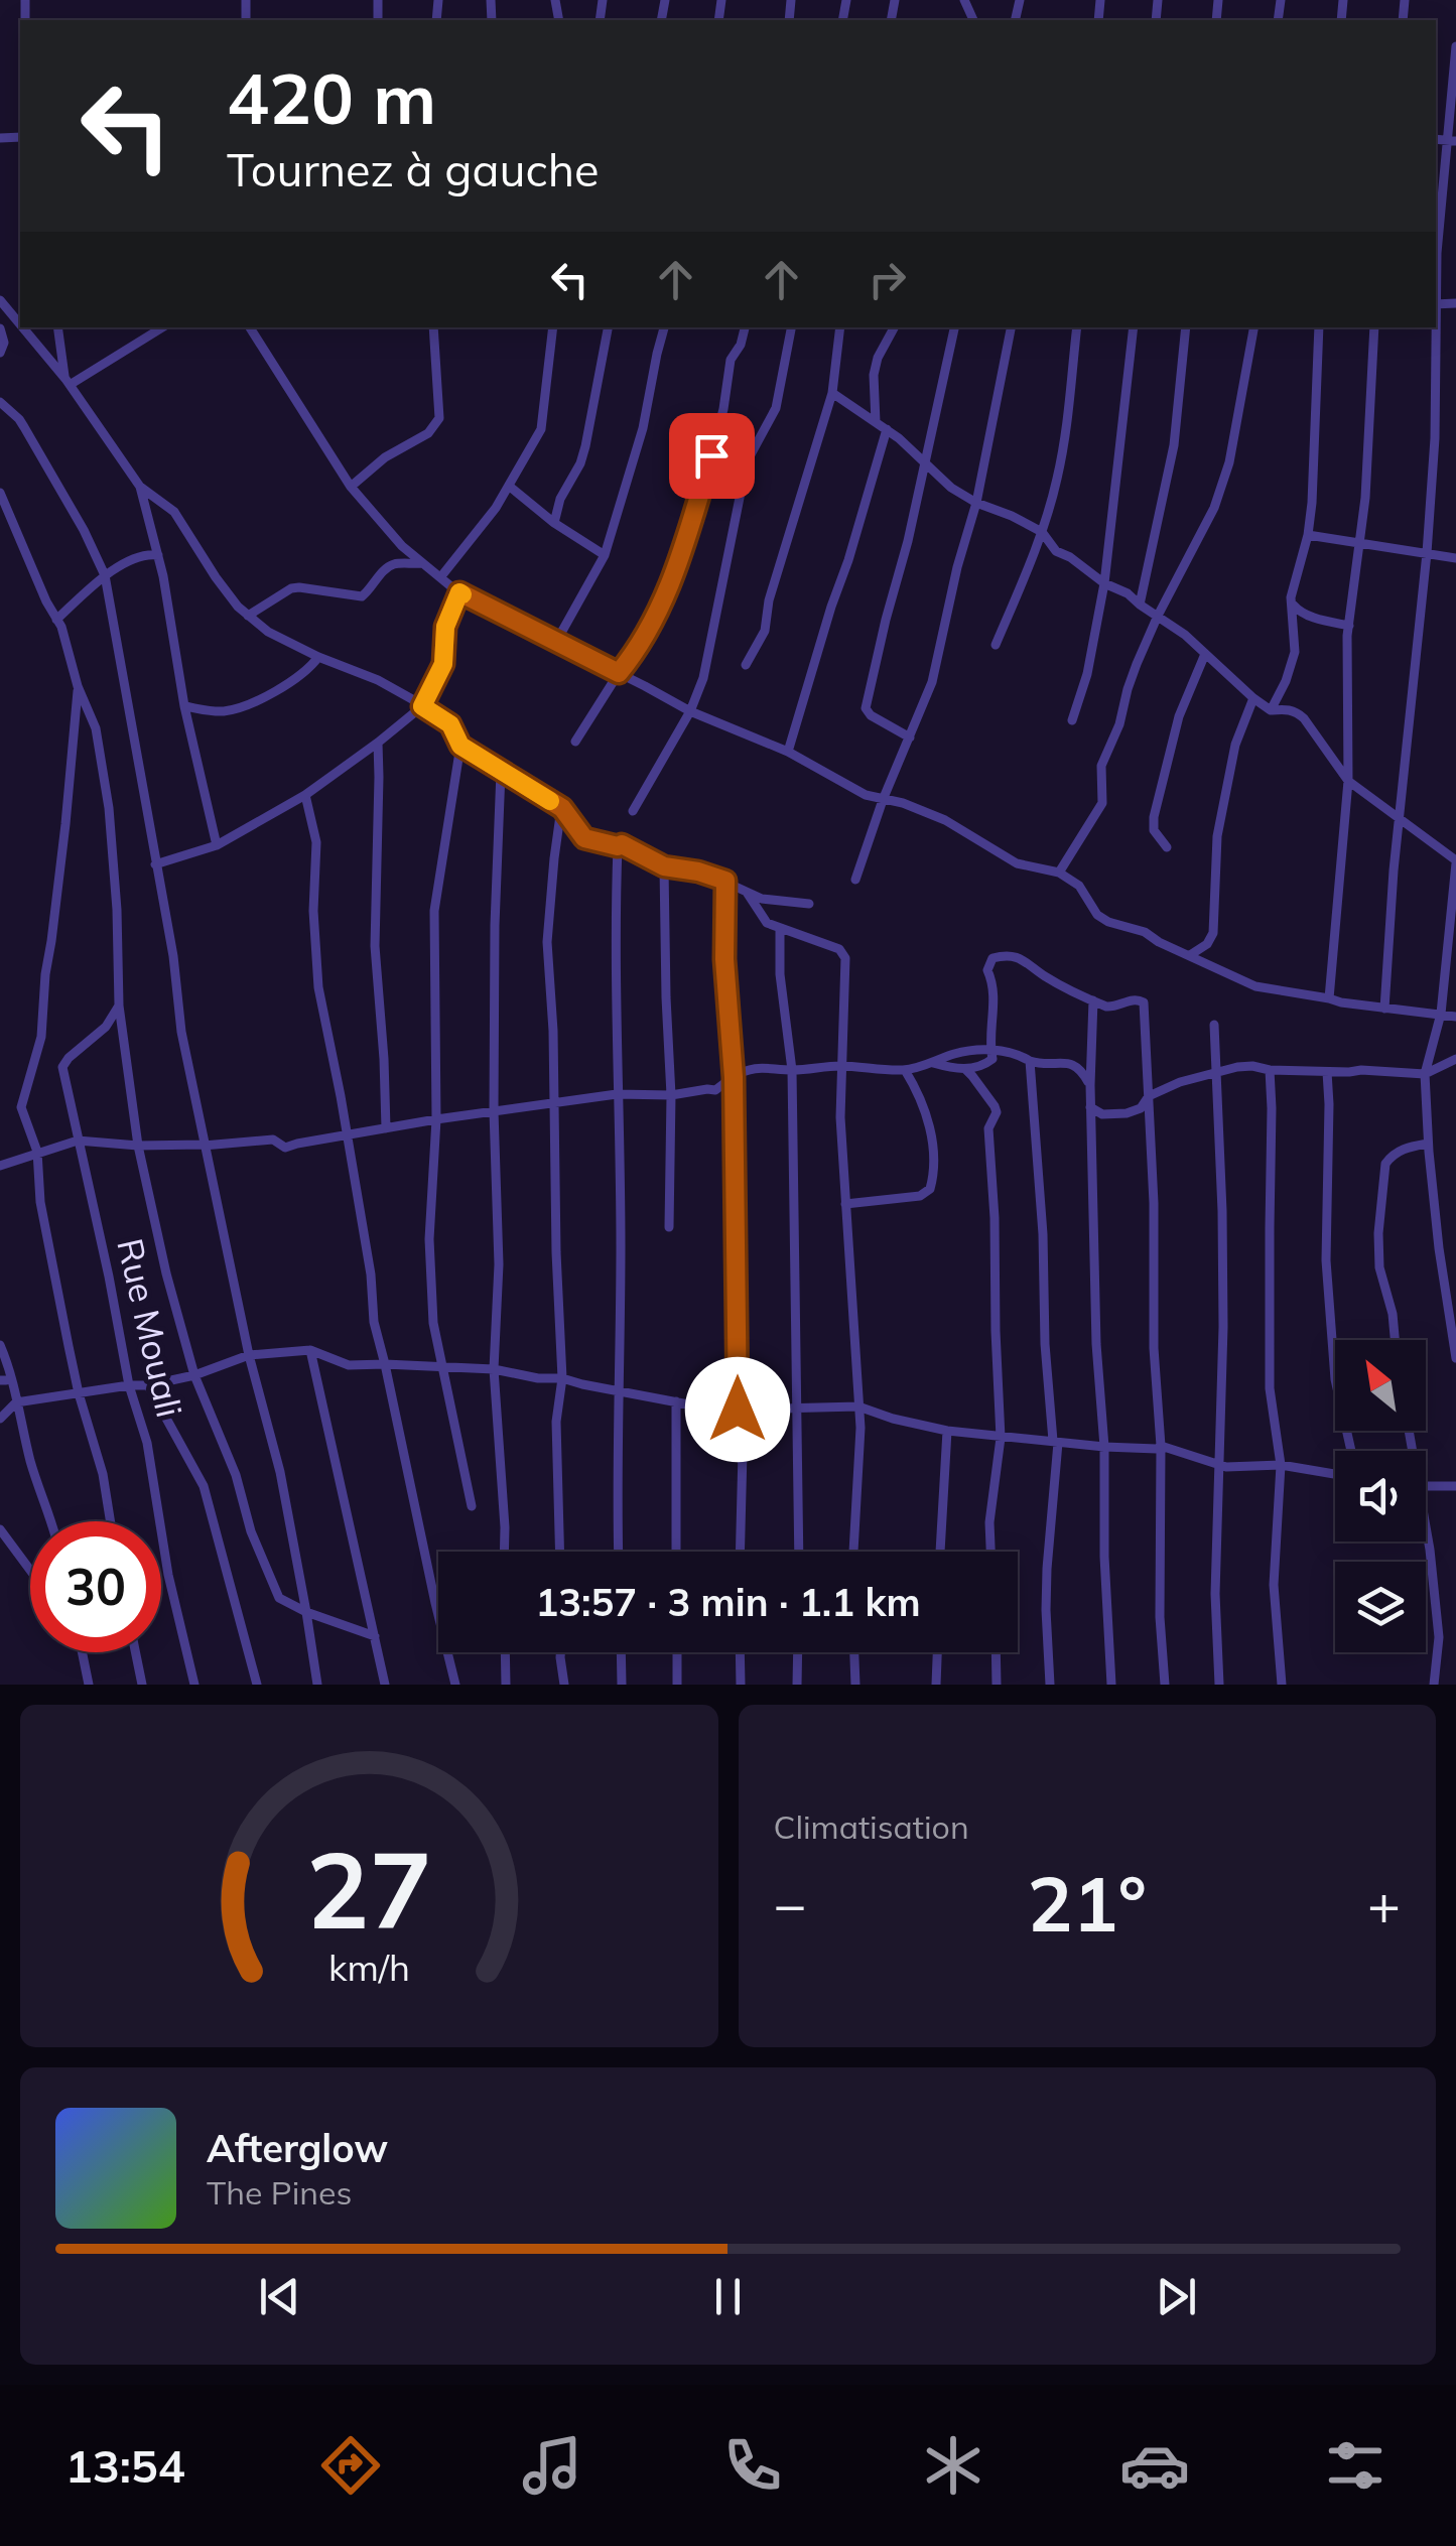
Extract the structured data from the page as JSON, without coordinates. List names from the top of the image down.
{
  "streets": {
    "street": ["Rue Mouali"]
  },
  "north": "top left",
  "page": {
    "turn": ["420 m", "Tournez à gauche"],
    "limit": "30",
    "trip": "13:57 · 3 min · 1.1 km",
    "tile": "Climatisation",
    "heat": ["−", "21°", "+"],
    "song": ["Afterglow", "The Pines"],
    "tabs": "13:54",
    "gauge": ["27", "km/h"]
  }
}
